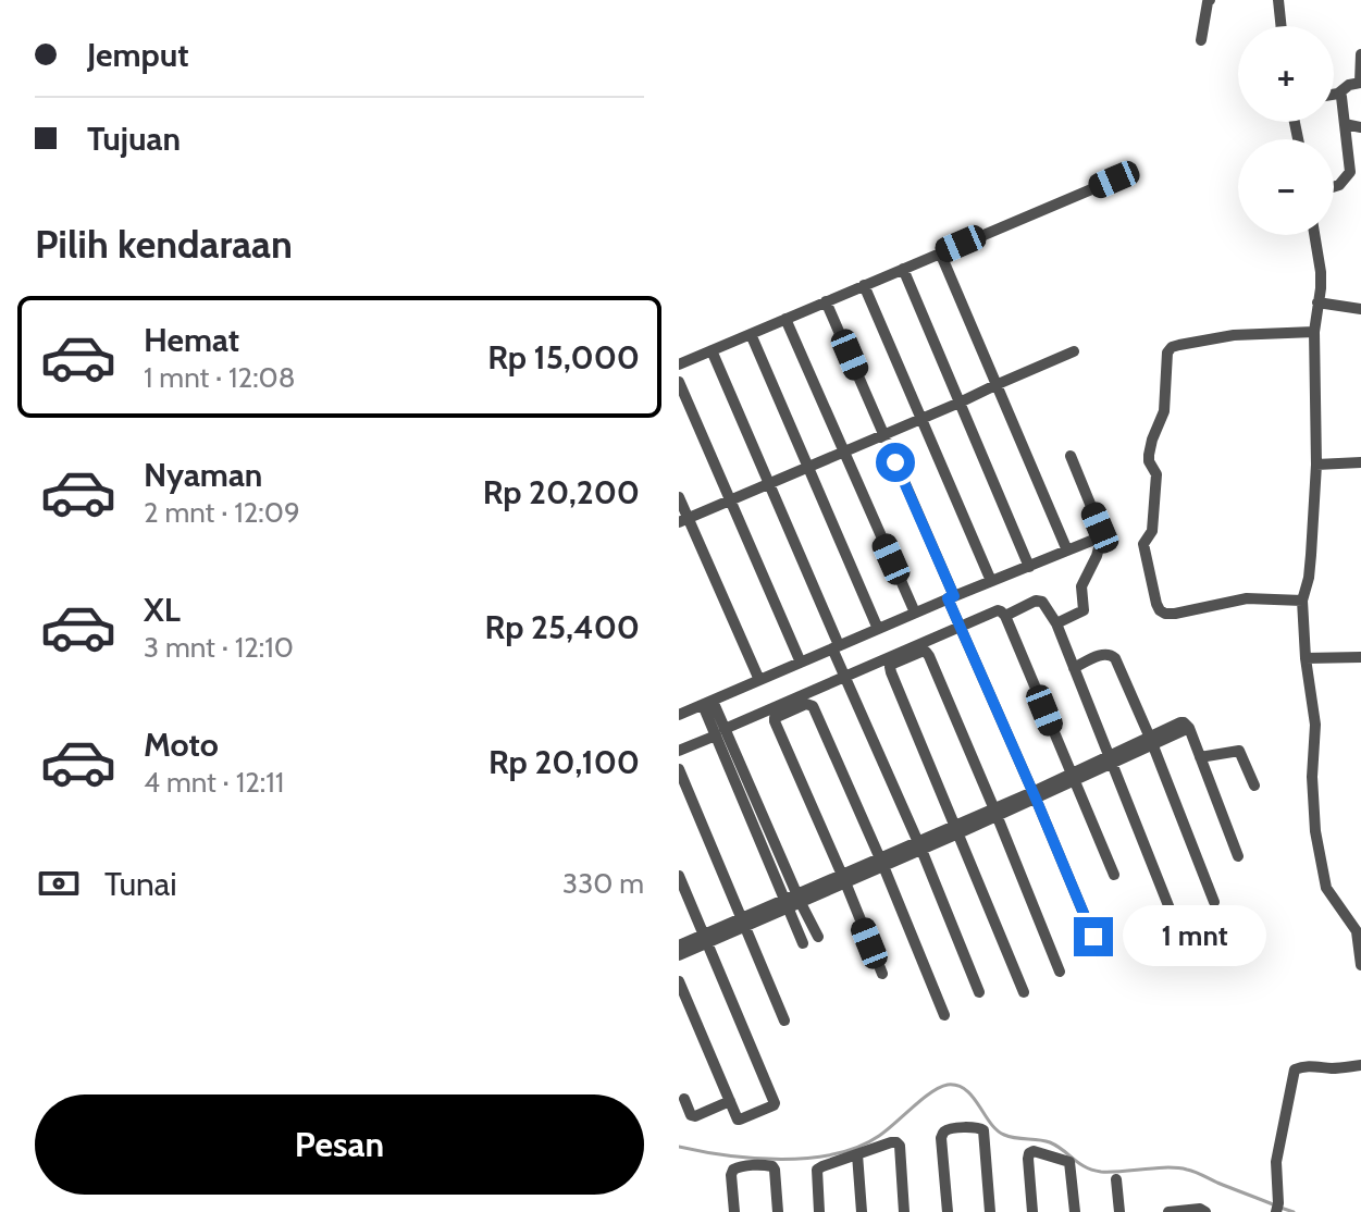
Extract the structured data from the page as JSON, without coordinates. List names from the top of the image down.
{
  "page": {
    "banner": ["Jemput", "Tujuan"],
    "map_buttons": ["+", "−"],
    "heading": "Pilih kendaraan",
    "list": [
      {
        "name": "Hemat",
        "note": "1 mnt · 12:08",
        "value": "Rp 15,000"
      },
      {
        "name": "Nyaman",
        "note": "2 mnt · 12:09",
        "value": "Rp 20,200"
      },
      {
        "name": "XL",
        "note": "3 mnt · 12:10",
        "value": "Rp 25,400"
      },
      {
        "name": "Moto",
        "note": "4 mnt · 12:11",
        "value": "Rp 20,100"
      }
    ],
    "pay": ["Tunai", "330 m"],
    "bubble": "1 mnt",
    "buttons": "Pesan"
  }
}
